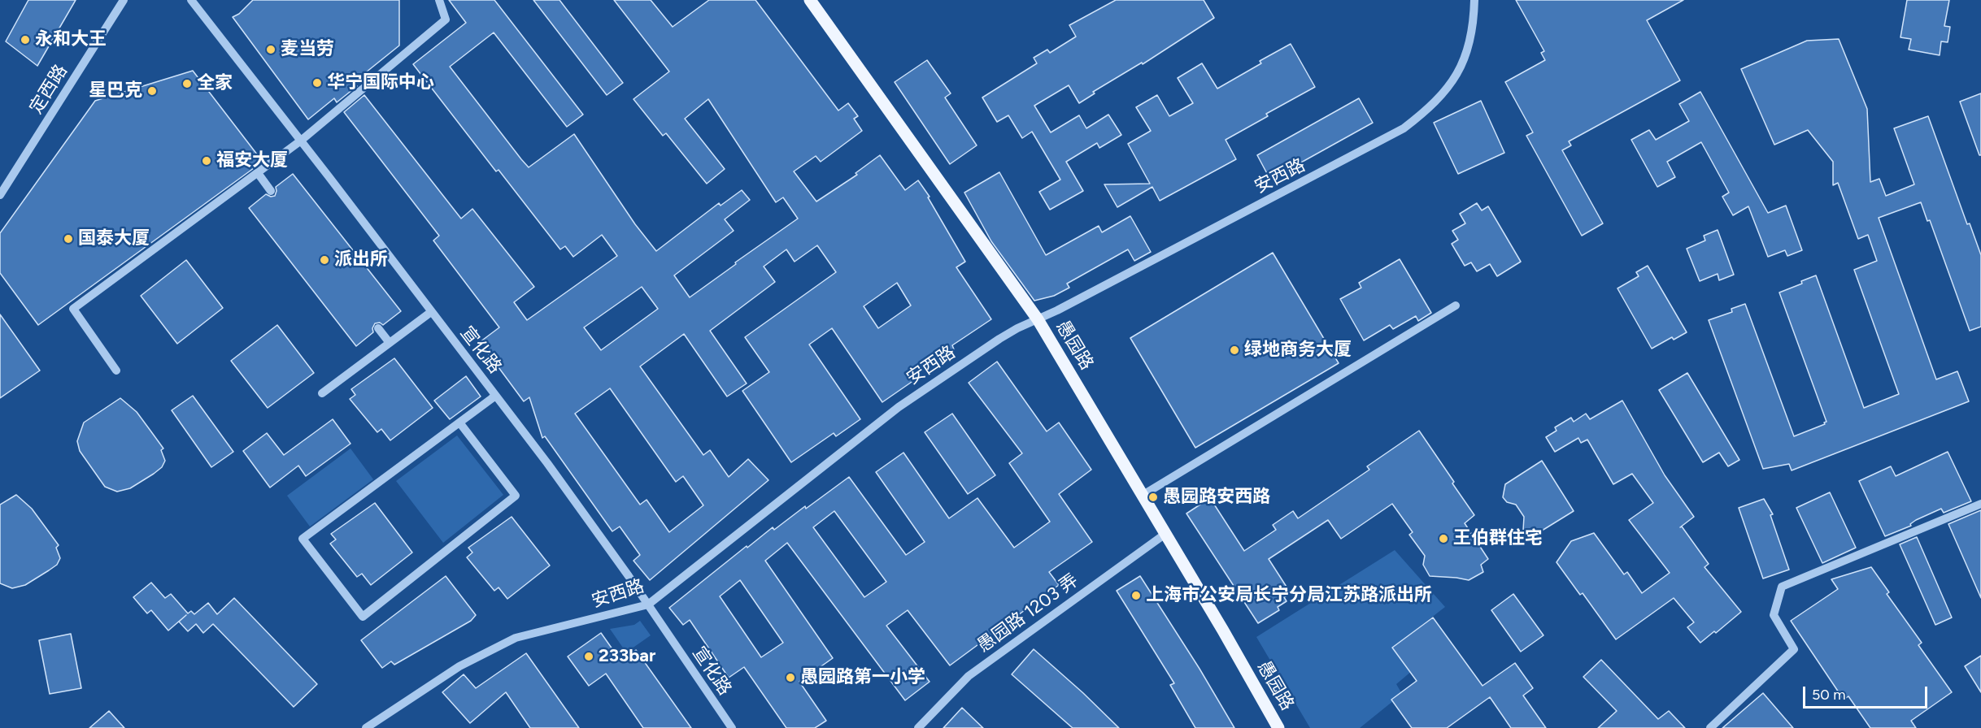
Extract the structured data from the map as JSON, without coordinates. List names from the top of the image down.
{
  "streets": {
    "main road": ["愚园路"],
    "street": [
      "定西路",
      "安西路",
      "宣化路",
      "愚园路 1203 弄"
    ]
  },
  "crossings": [
    ["安西路", "愚园路"],
    ["安西路", "宣化路"],
    ["愚园路", "愚园路 1203 弄"]
  ],
  "places": [
    "永和大王",
    "麦当劳",
    "华宁国际中心",
    "全家",
    "星巴克",
    "福安大厦",
    "国泰大厦",
    "派出所",
    "绿地商务大厦",
    "愚园路安西路",
    "王伯群住宅",
    "上海市公安局长宁分局江苏路派出所",
    "233bar",
    "愚园路第一小学"
  ],
  "scale_bar": "50 m"
}
